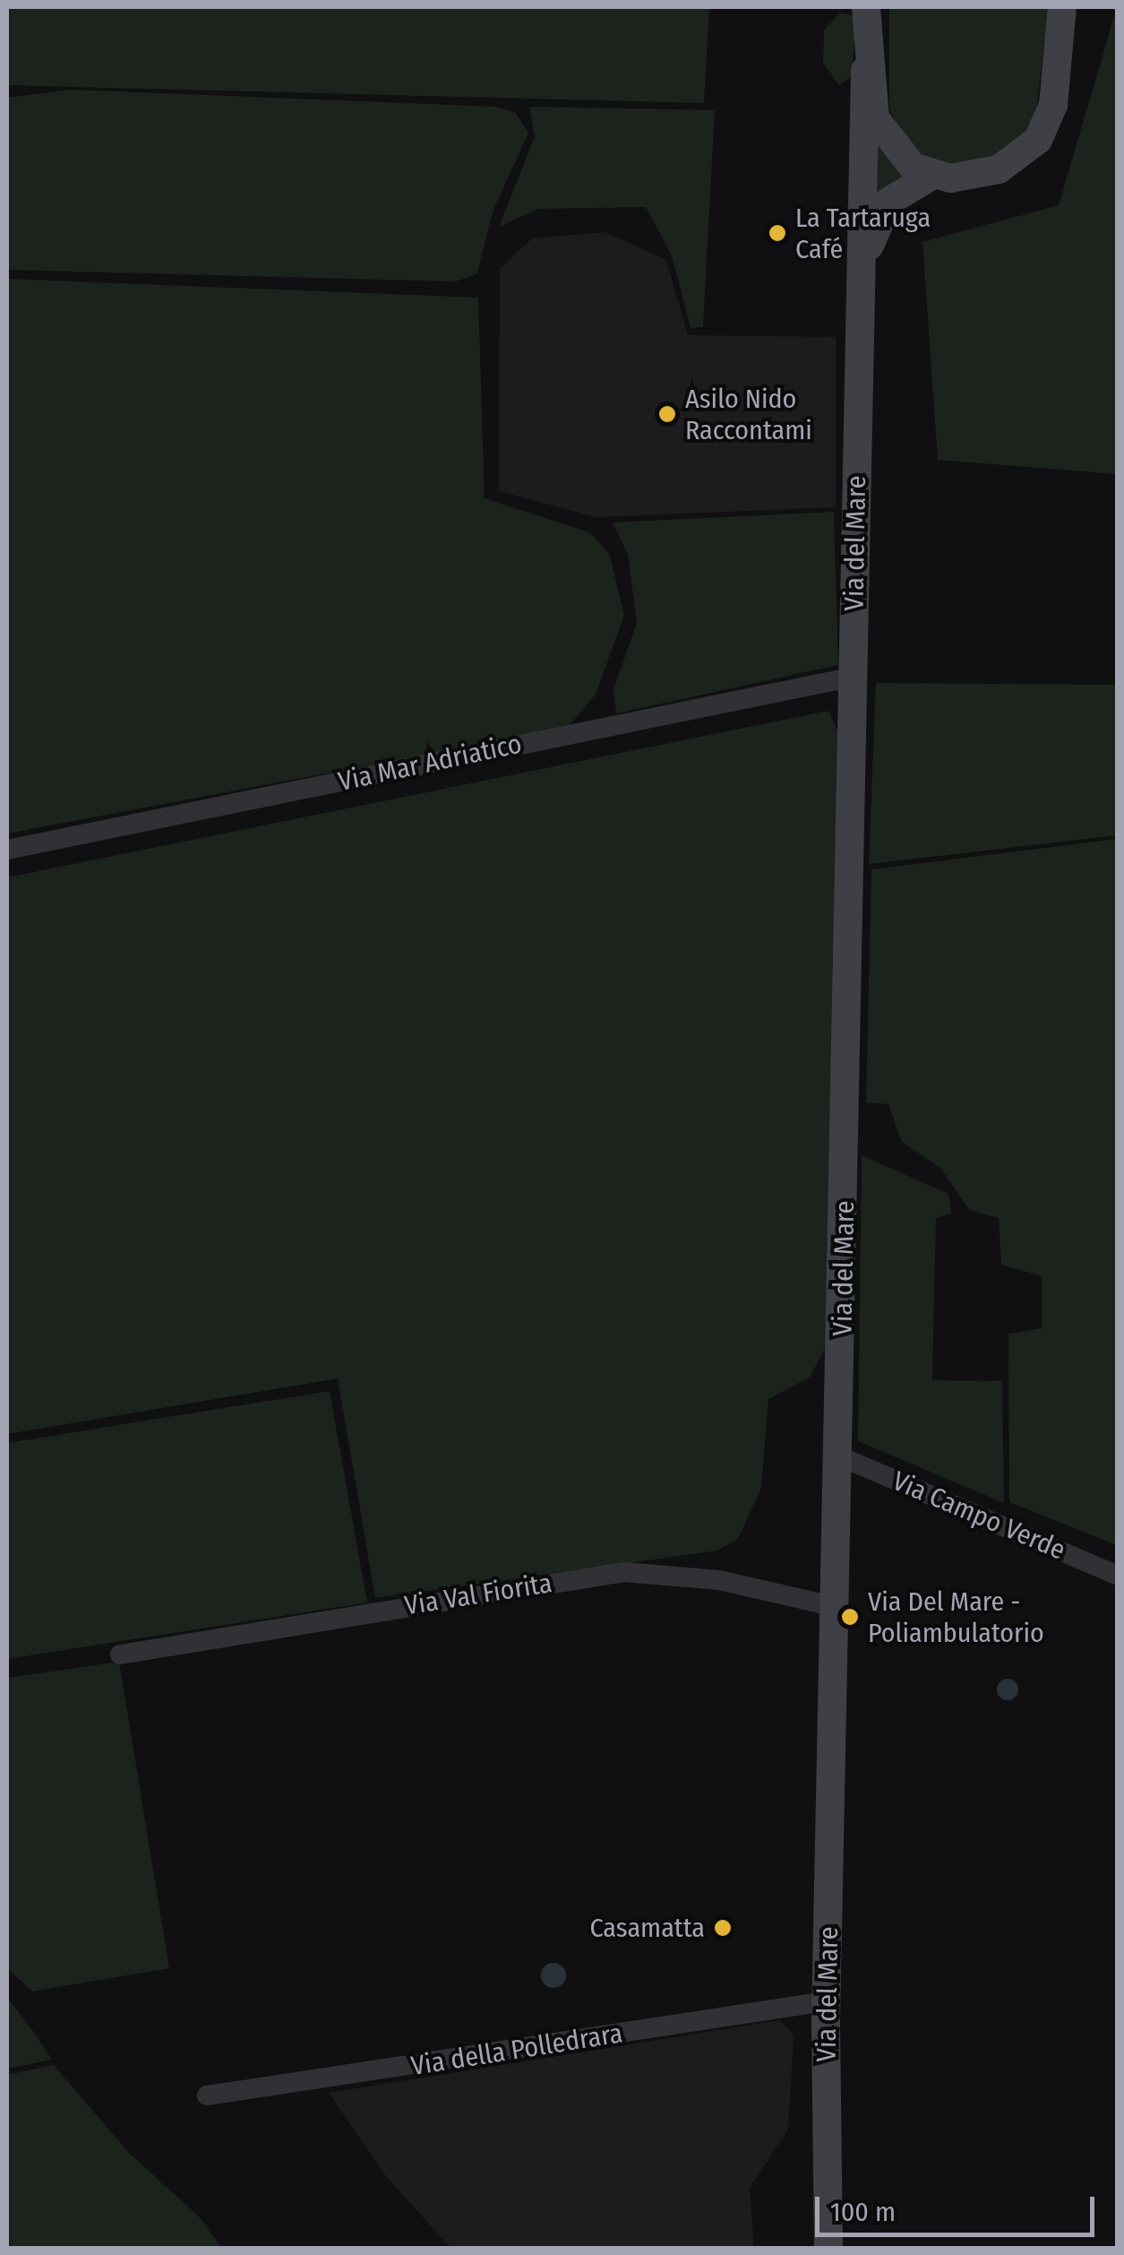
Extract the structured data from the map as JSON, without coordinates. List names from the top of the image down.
{
  "streets": {
    "main road": ["Via del Mare"],
    "street": [
      "Via Mar Adriatico",
      "Via Campo Verde",
      "Via Val Fiorita",
      "Via della Polledrara"
    ]
  },
  "crossings": [
    ["Via del Mare", "Via Mar Adriatico"],
    ["Via del Mare", "Via Campo Verde"],
    ["Via del Mare", "Via Val Fiorita"],
    ["Via del Mare", "Via della Polledrara"]
  ],
  "places": [
    "La Tartaruga Café",
    "Asilo Nido Raccontami",
    "Via Del Mare - Poliambulatorio",
    "Casamatta"
  ],
  "scale_bar": "100 m"
}
